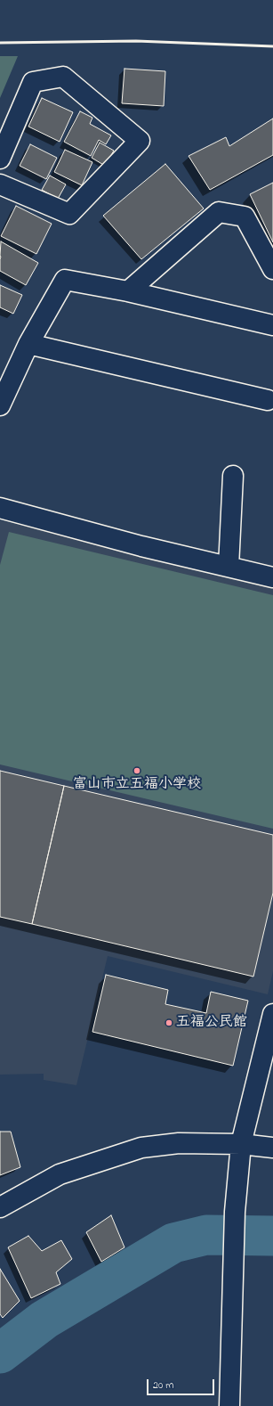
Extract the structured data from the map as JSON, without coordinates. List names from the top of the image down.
{
  "places": ["富山市立五福小学校", "五福公民館"],
  "scale_bar": "20 m"
}
